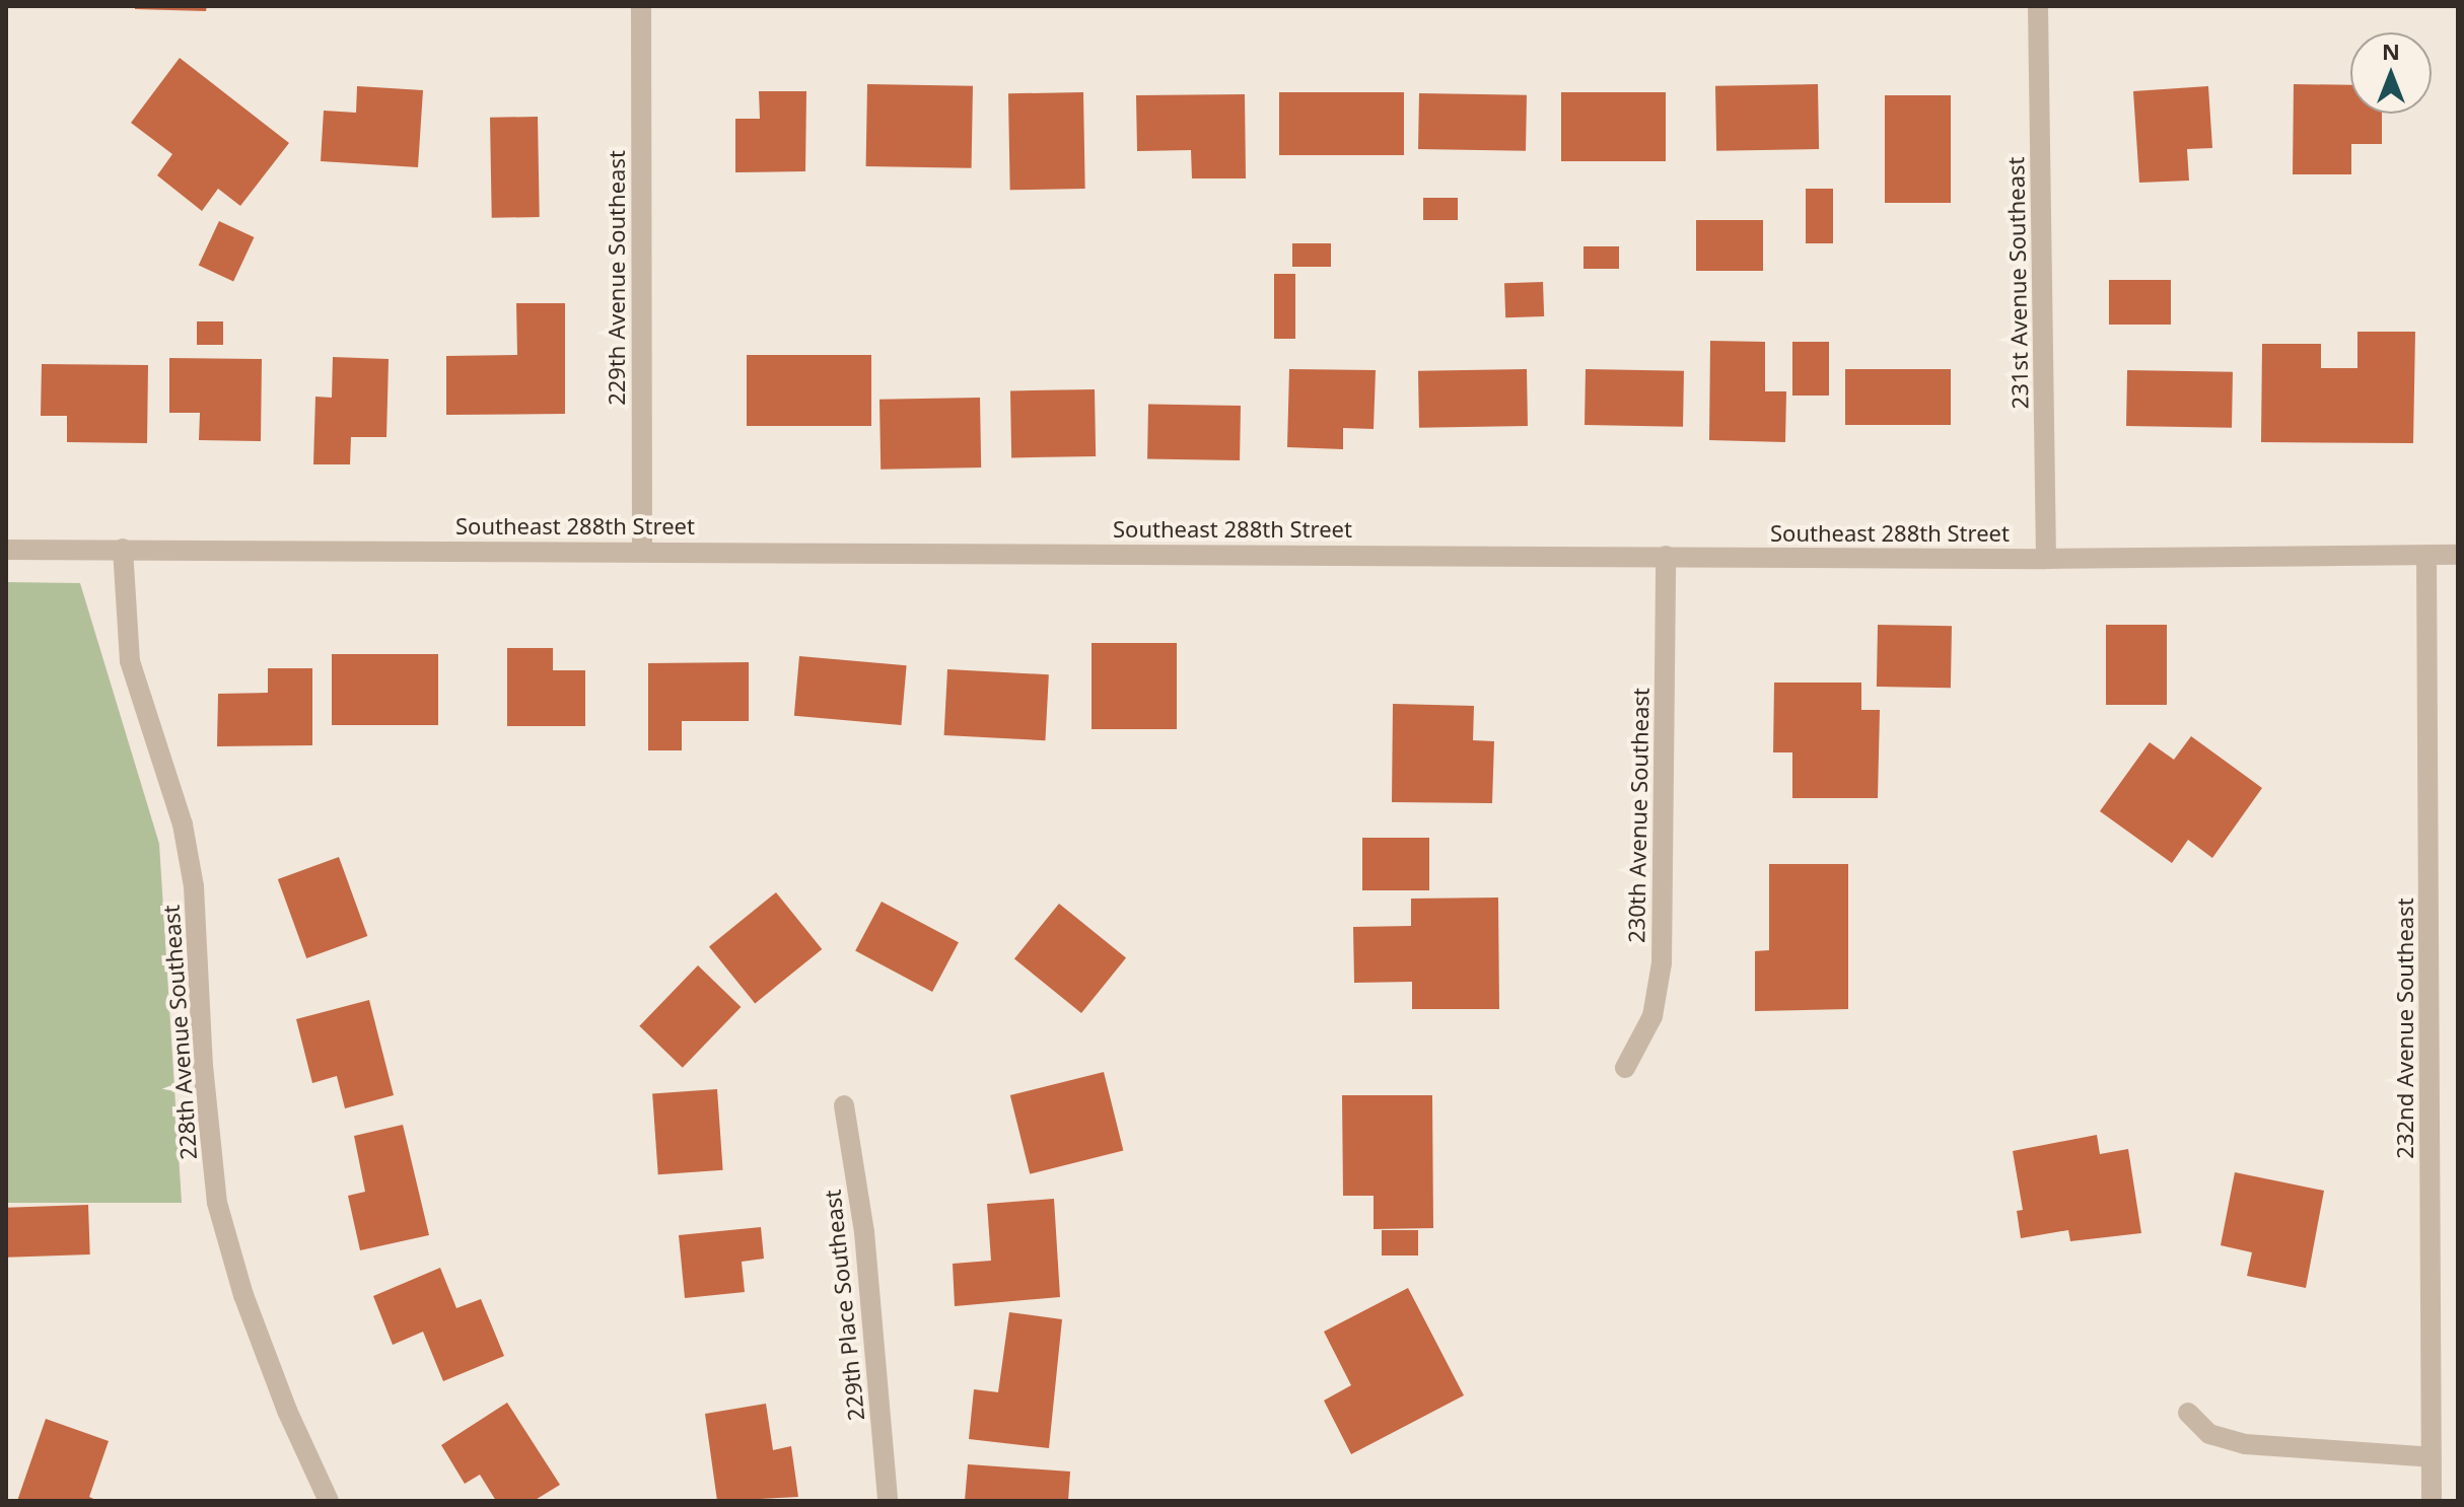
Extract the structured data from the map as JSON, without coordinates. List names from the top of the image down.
{
  "streets": {
    "street": [
      "229th Avenue Southeast",
      "231st Avenue Southeast",
      "Southeast 288th Street",
      "230th Avenue Southeast",
      "232nd Avenue Southeast",
      "228th Avenue Southeast",
      "229th Place Southeast"
    ]
  },
  "crossings": [
    ["229th Avenue Southeast", "Southeast 288th Street"],
    ["231st Avenue Southeast", "Southeast 288th Street"],
    ["Southeast 288th Street", "230th Avenue Southeast"],
    ["Southeast 288th Street", "232nd Avenue Southeast"],
    ["Southeast 288th Street", "228th Avenue Southeast"]
  ],
  "north": "top"
}
